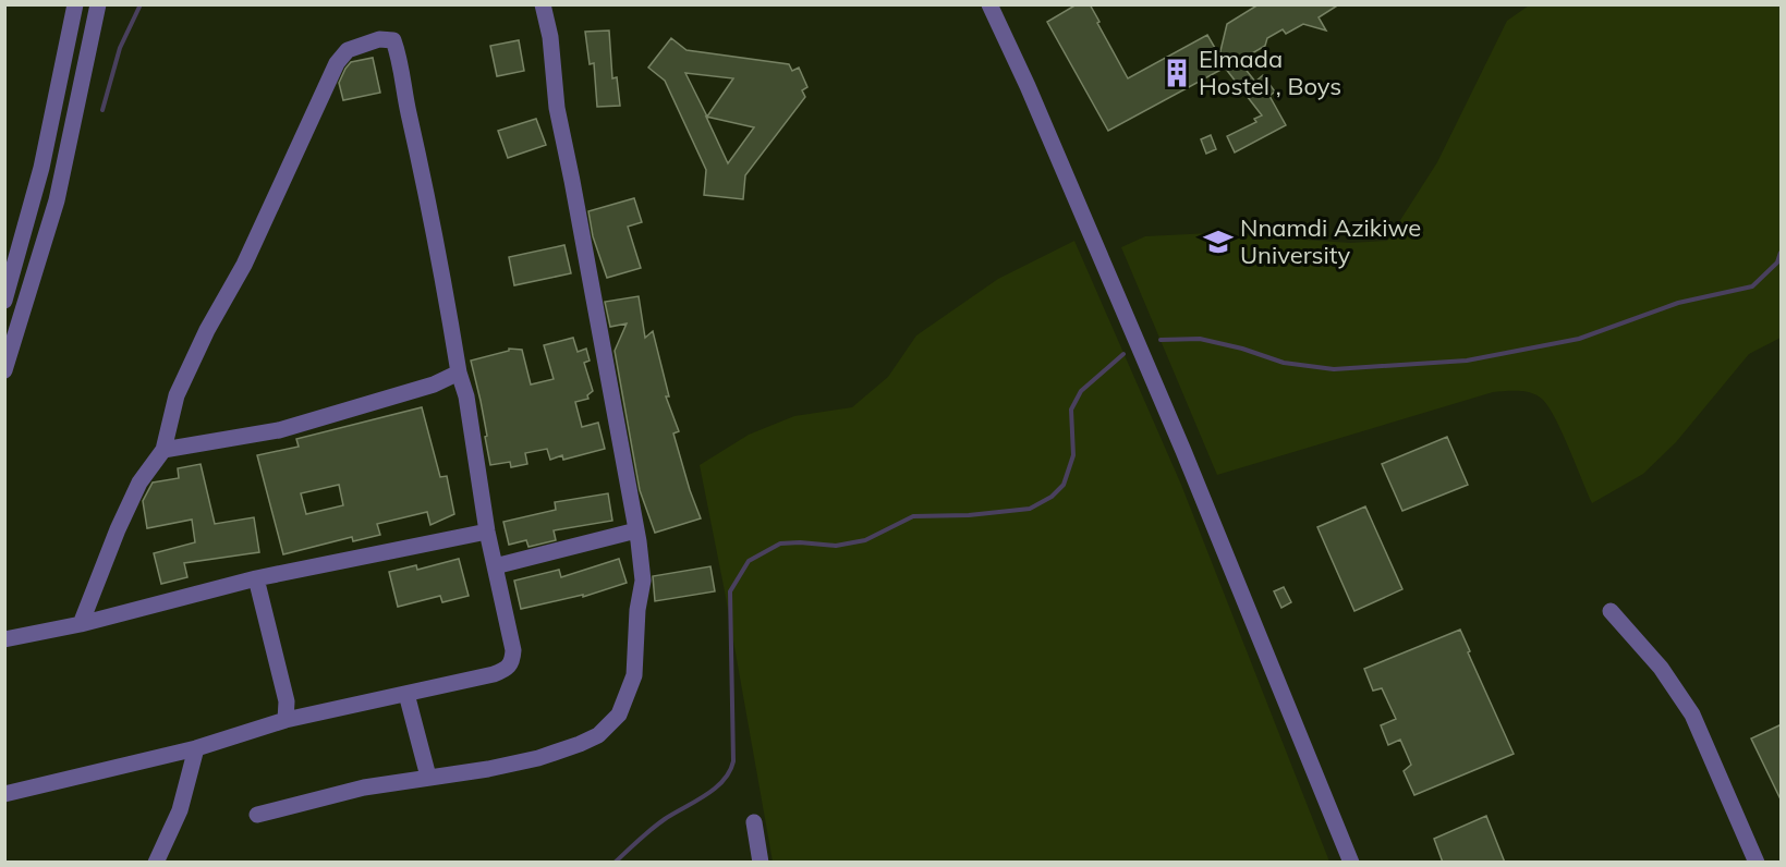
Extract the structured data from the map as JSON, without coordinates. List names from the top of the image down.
{
  "places": {
    "building": ["Elmada Hostel , Boys"],
    "school or university": ["Nnamdi Azikiwe University"]
  }
}
